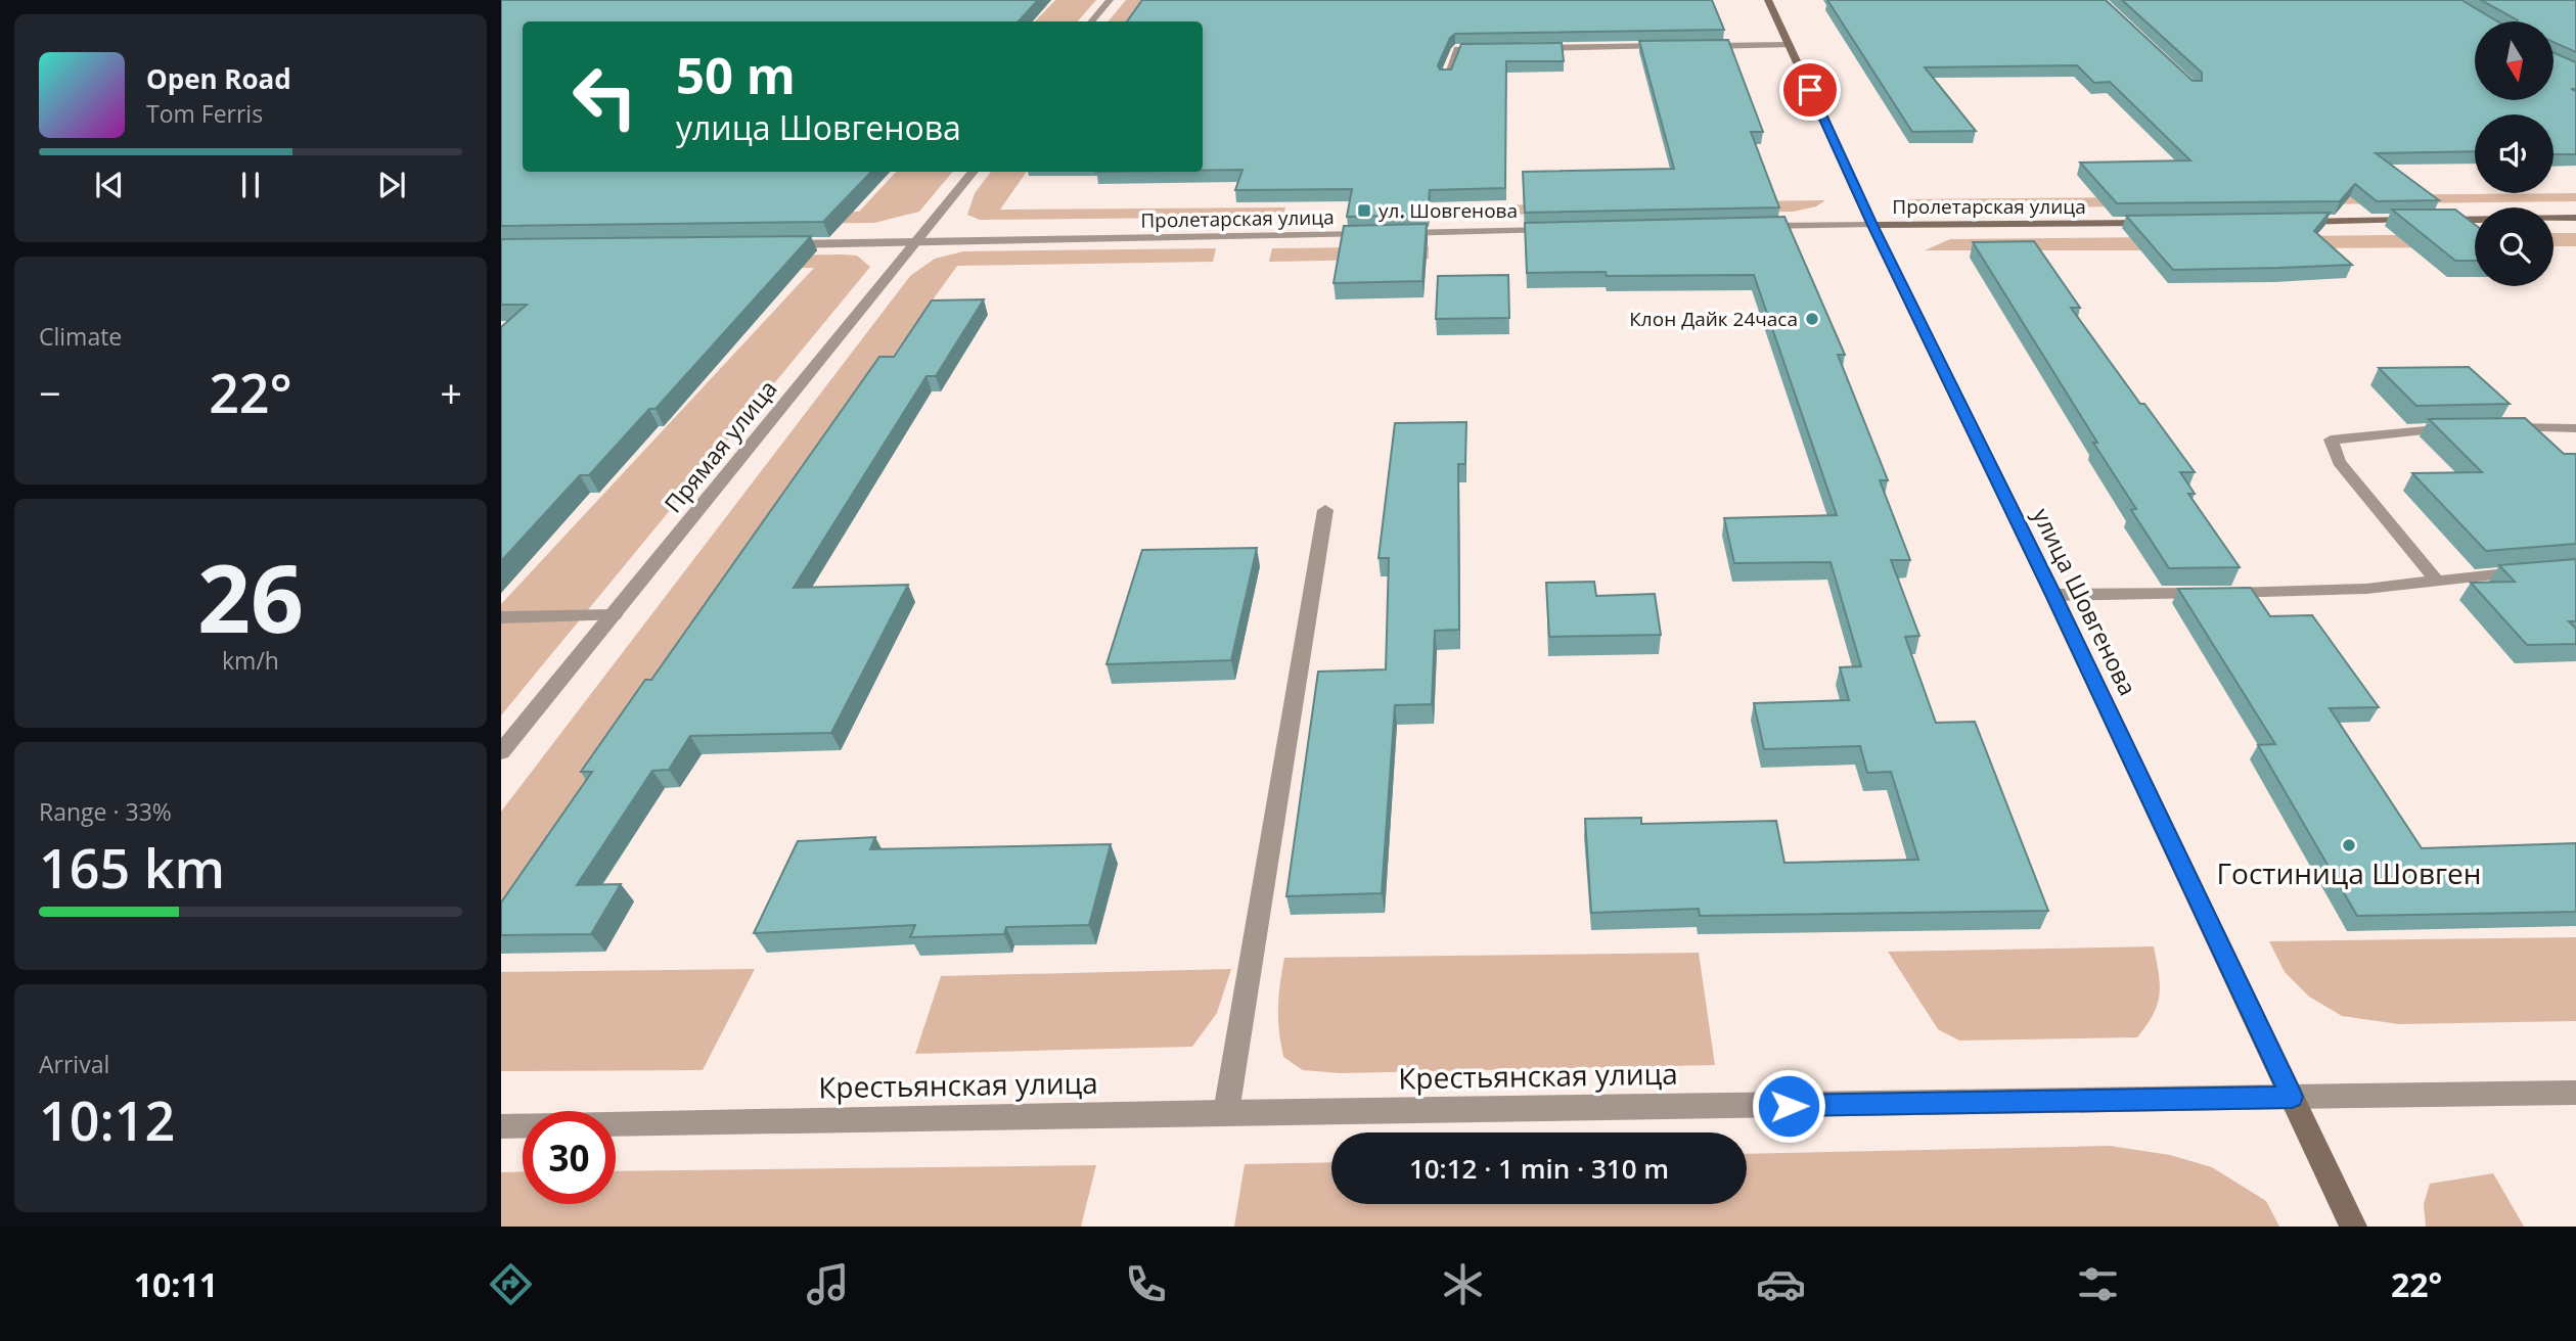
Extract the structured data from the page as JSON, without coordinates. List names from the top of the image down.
{
  "streets": {
    "main road": ["Пролетарская улица", "улица Шовгенова"],
    "street": ["Прямая улица", "Крестьянская улица"]
  },
  "crossings": [
    ["Пролетарская улица", "Прямая улица"],
    ["Пролетарская улица", "улица Шовгенова"],
    ["улица Шовгенова", "Крестьянская улица"]
  ],
  "places": {
    "transit": ["ул. Шовгенова"],
    "other": ["Клон Дайк 24часа", "Гостиница Шовген"]
  },
  "north": "bottom",
  "page": {
    "turn": ["50 m", "улица Шовгенова"],
    "song": ["Open Road", "Tom Ferris"],
    "tile": [
      "Climate",
      ["26", "km/h"],
      ["Range · 33%", "165 km"],
      ["Arrival", "10:12"]
    ],
    "heat": ["−", "22°", "+"],
    "limit": "30",
    "trip": "10:12 · 1 min · 310 m",
    "tabs": ["10:11", "22°"]
  }
}
